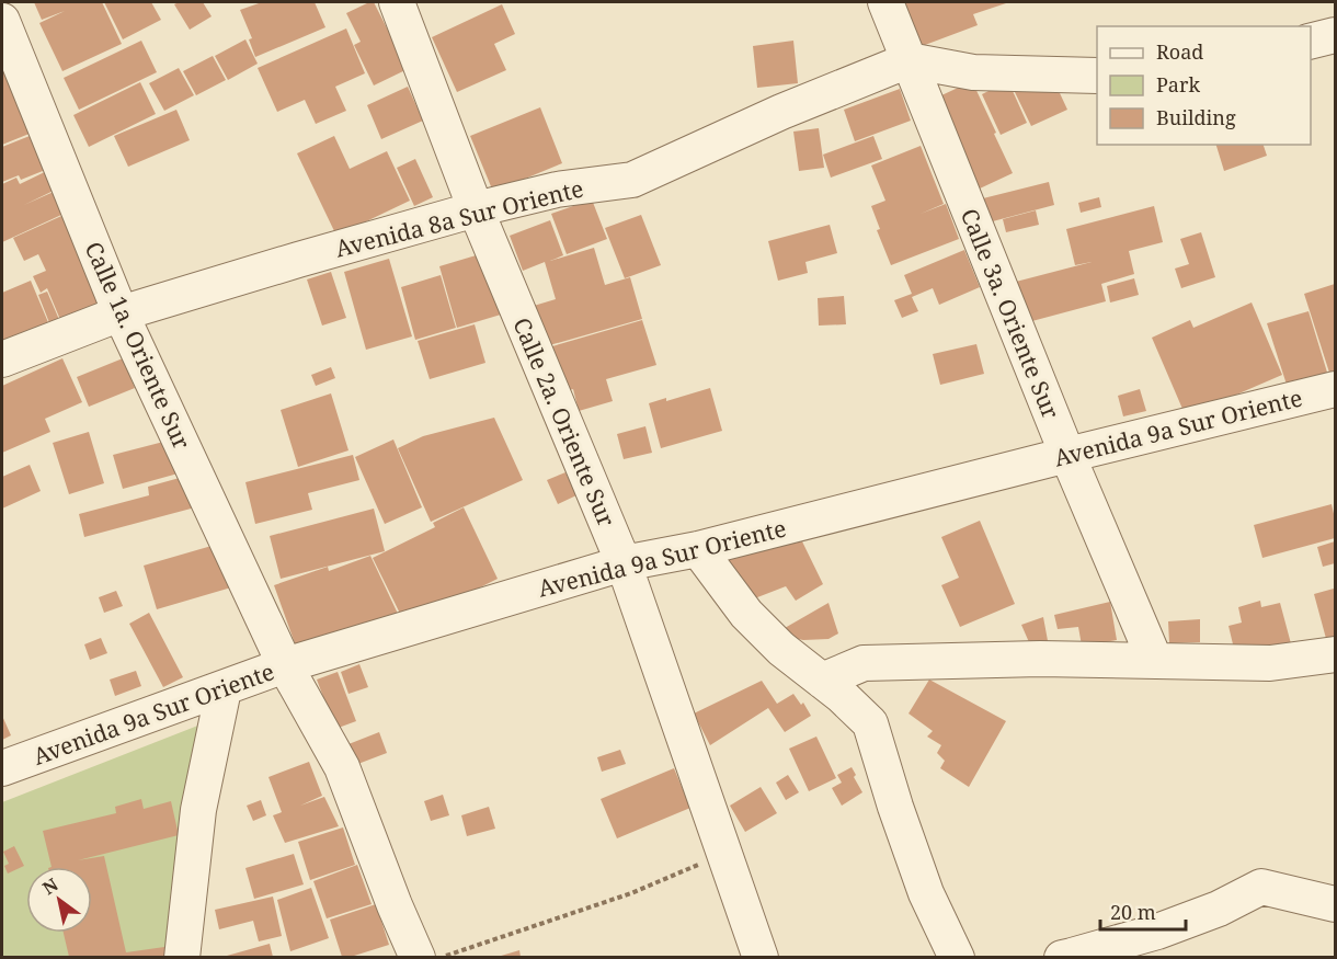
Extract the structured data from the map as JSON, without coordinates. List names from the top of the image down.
{
  "streets": {
    "street": [
      "Avenida 8a Sur Oriente",
      "Calle 3a. Oriente Sur",
      "Calle 1a. Oriente Sur",
      "Calle 2a. Oriente Sur",
      "Avenida 9a Sur Oriente"
    ]
  },
  "crossings": [
    ["Avenida 8a Sur Oriente", "Calle 3a. Oriente Sur"],
    ["Avenida 8a Sur Oriente", "Calle 1a. Oriente Sur"],
    ["Avenida 8a Sur Oriente", "Calle 2a. Oriente Sur"],
    ["Calle 3a. Oriente Sur", "Avenida 9a Sur Oriente"],
    ["Calle 1a. Oriente Sur", "Avenida 9a Sur Oriente"],
    ["Calle 2a. Oriente Sur", "Avenida 9a Sur Oriente"]
  ],
  "legend": ["Road", "Park", "Building"],
  "scale_bar": "20 m",
  "north": "top left"
}
